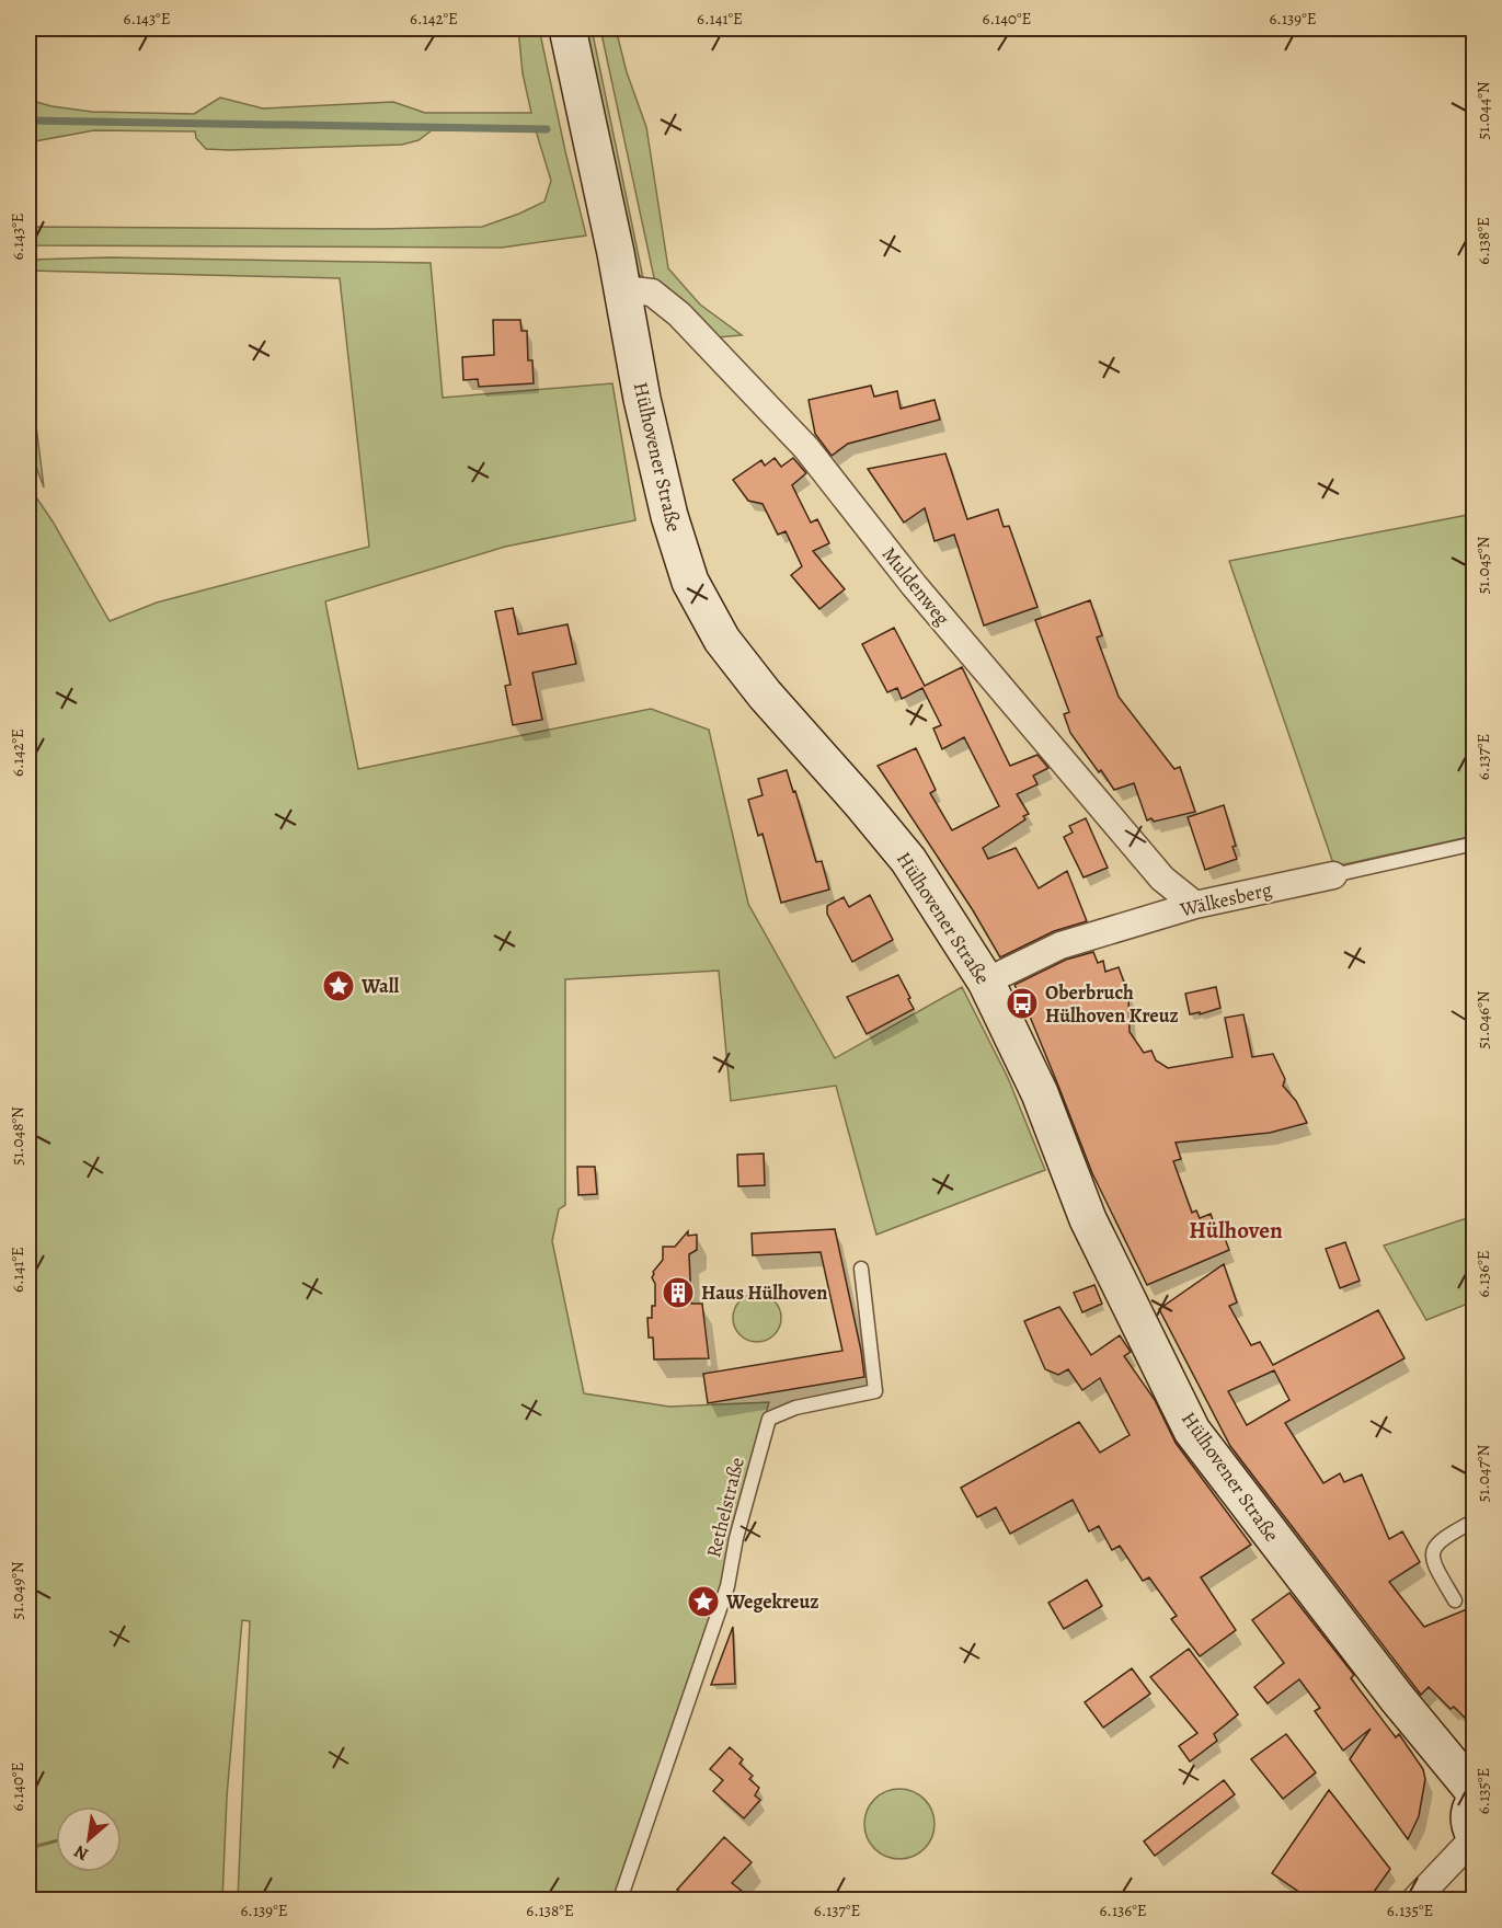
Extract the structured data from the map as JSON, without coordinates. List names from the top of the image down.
{
  "streets": {
    "main road": ["Hülhovener Straße"],
    "street": ["Muldenweg", "Wälkesberg"],
    "lane": ["Rethelstraße"]
  },
  "crossings": [
    ["Hülhovener Straße", "Muldenweg"],
    ["Hülhovener Straße", "Wälkesberg"],
    ["Muldenweg", "Wälkesberg"]
  ],
  "districts": ["Hülhoven"],
  "places": {
    "place": ["Wall", "Wegekreuz"],
    "bus stop": ["Oberbruch Hülhoven Kreuz"],
    "building": ["Haus Hülhoven"]
  },
  "north": "bottom left",
  "coordinates": [
    "6.143°E",
    "6.142°E",
    "6.141°E",
    "6.140°E",
    "6.139°E",
    "51.044°N",
    "6.138°E",
    "51.045°N",
    "6.137°E",
    "51.046°N",
    "51.048°N",
    "6.136°E",
    "51.047°N",
    "51.049°N",
    "6.135°E"
  ]
}
